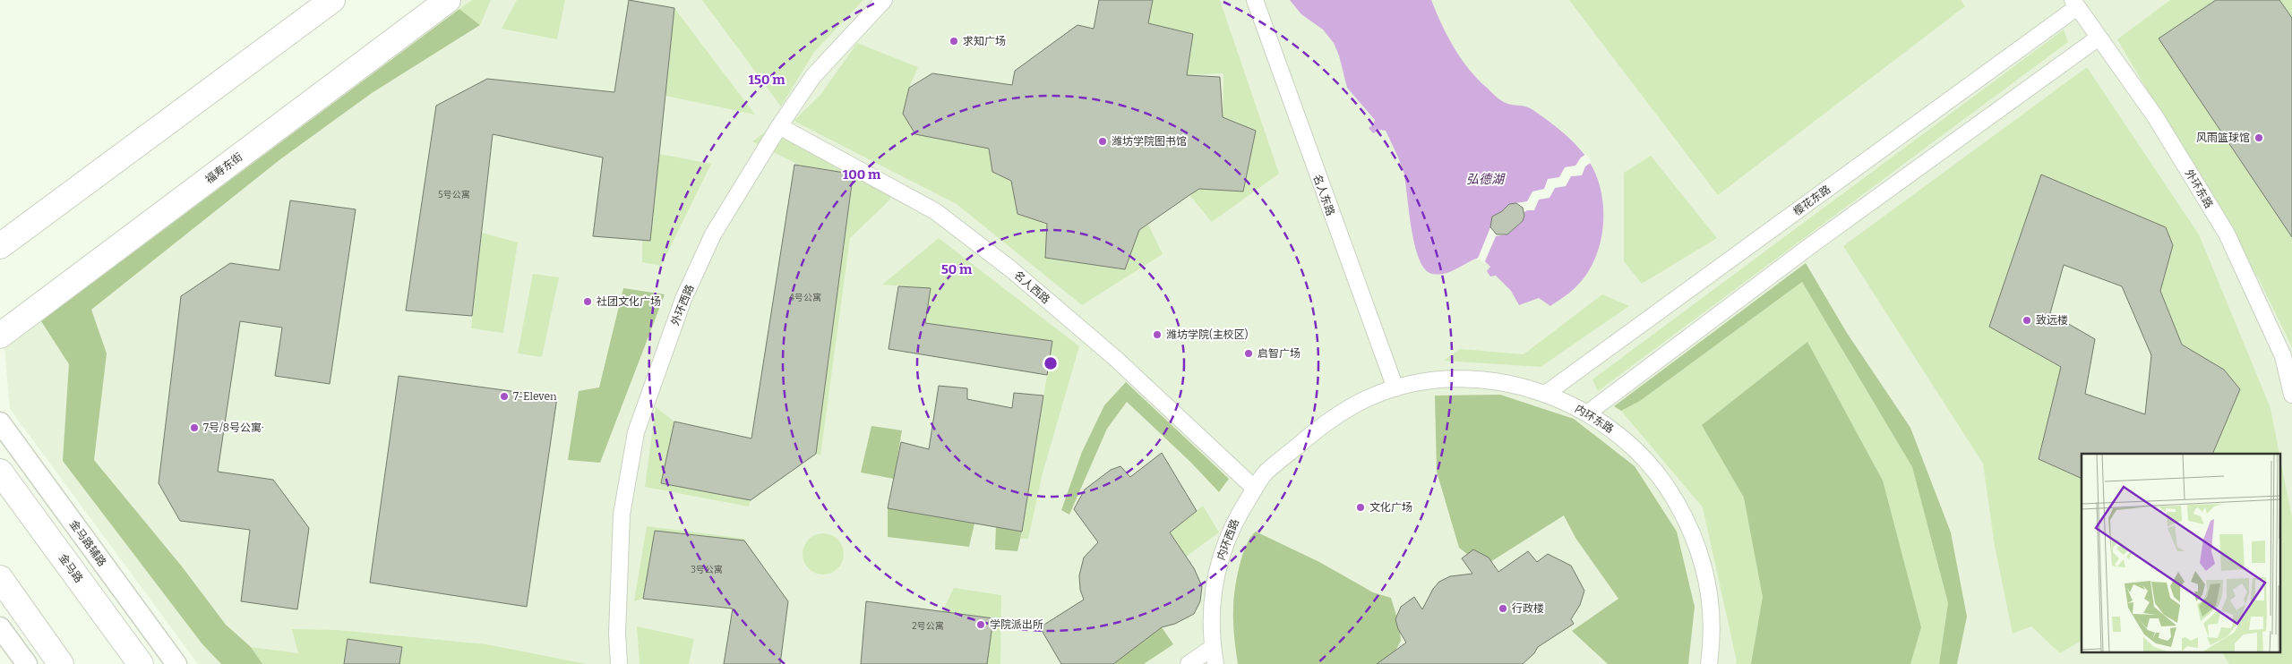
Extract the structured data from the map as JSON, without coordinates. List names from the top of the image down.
{
  "streets": {
    "main road": ["福寿东街", "金马路"],
    "street": [
      "外环东路",
      "名人东路",
      "樱花东路",
      "名人西路",
      "外环西路",
      "内环东路",
      "内环西路",
      "金马路辅路"
    ]
  },
  "crossings": [
    ["外环东路", "樱花东路"],
    ["名人东路", "内环东路"],
    ["樱花东路", "内环东路"],
    ["名人西路", "外环西路"],
    ["名人西路", "内环西路"],
    ["内环东路", "内环西路"]
  ],
  "water": ["弘德湖"],
  "places": [
    "求知广场",
    "风雨篮球馆",
    "潍坊学院图书馆",
    "社团文化广场",
    "致远楼",
    "潍坊学院(主校区)",
    "启智广场",
    "7-Eleven",
    "7号/8号公寓·",
    "文化广场",
    "行政楼",
    "学院派出所"
  ],
  "house_numbers": [
    "5号公寓",
    "4号公寓",
    "3号公寓",
    "2号公寓"
  ],
  "rings": ["150 m", "100 m", "50 m"]
}
